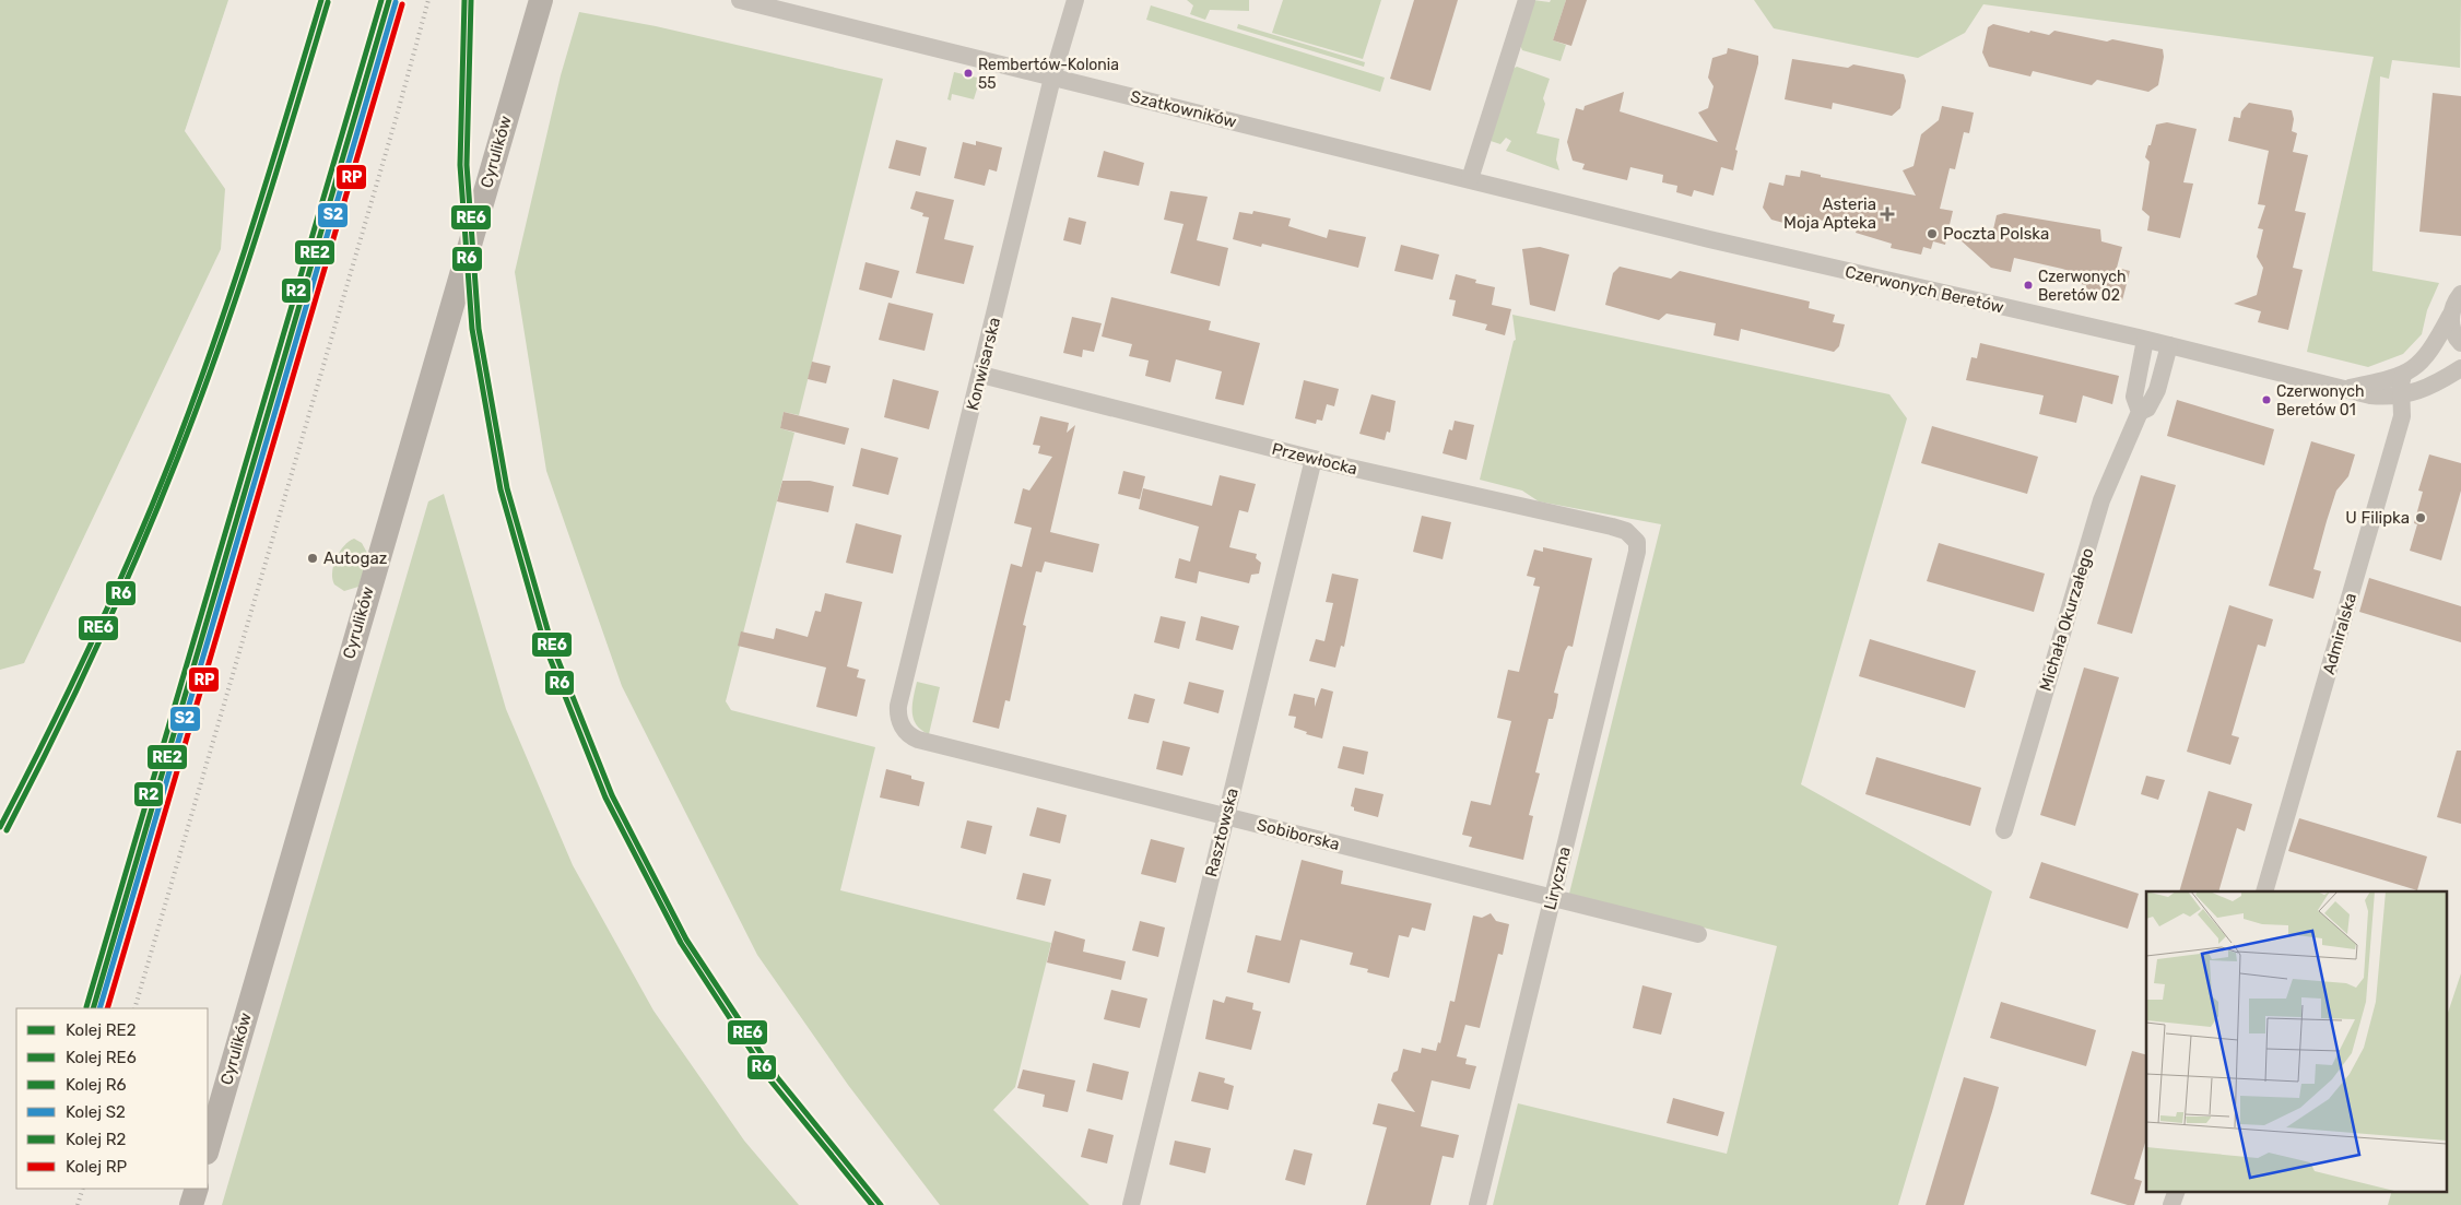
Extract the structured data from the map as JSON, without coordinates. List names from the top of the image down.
{
  "streets": {
    "main road": ["Cyrulików"],
    "street": [
      "Szatkowników",
      "Czerwonych Beretów",
      "Konwisarska",
      "Przewłocka",
      "Michała Okurzałego",
      "Admiralska",
      "Rasztowska",
      "Sobiborska",
      "Liryczna"
    ]
  },
  "crossings": [
    ["Szatkowników", "Czerwonych Beretów"],
    ["Szatkowników", "Konwisarska"],
    ["Czerwonych Beretów", "Michała Okurzałego"],
    ["Czerwonych Beretów", "Admiralska"],
    ["Konwisarska", "Przewłocka"],
    ["Konwisarska", "Sobiborska"],
    ["Przewłocka", "Rasztowska"],
    ["Przewłocka", "Liryczna"],
    ["Rasztowska", "Sobiborska"],
    ["Sobiborska", "Liryczna"]
  ],
  "places": {
    "other": [
      "Rembertów-Kolonia 55",
      "Poczta Polska",
      "Czerwonych Beretów 02",
      "Czerwonych Beretów 01",
      "U Filipka",
      "Autogaz"
    ],
    "health": ["Asteria Moja Apteka"]
  },
  "lines": [
    "rail line RE2",
    "rail line RE6",
    "rail line R6",
    "rail line R2",
    "rail line S2",
    "rail line RP"
  ],
  "legend": [
    "Kolej RE2",
    "Kolej RE6",
    "Kolej R6",
    "Kolej S2",
    "Kolej R2",
    "Kolej RP"
  ]
}
